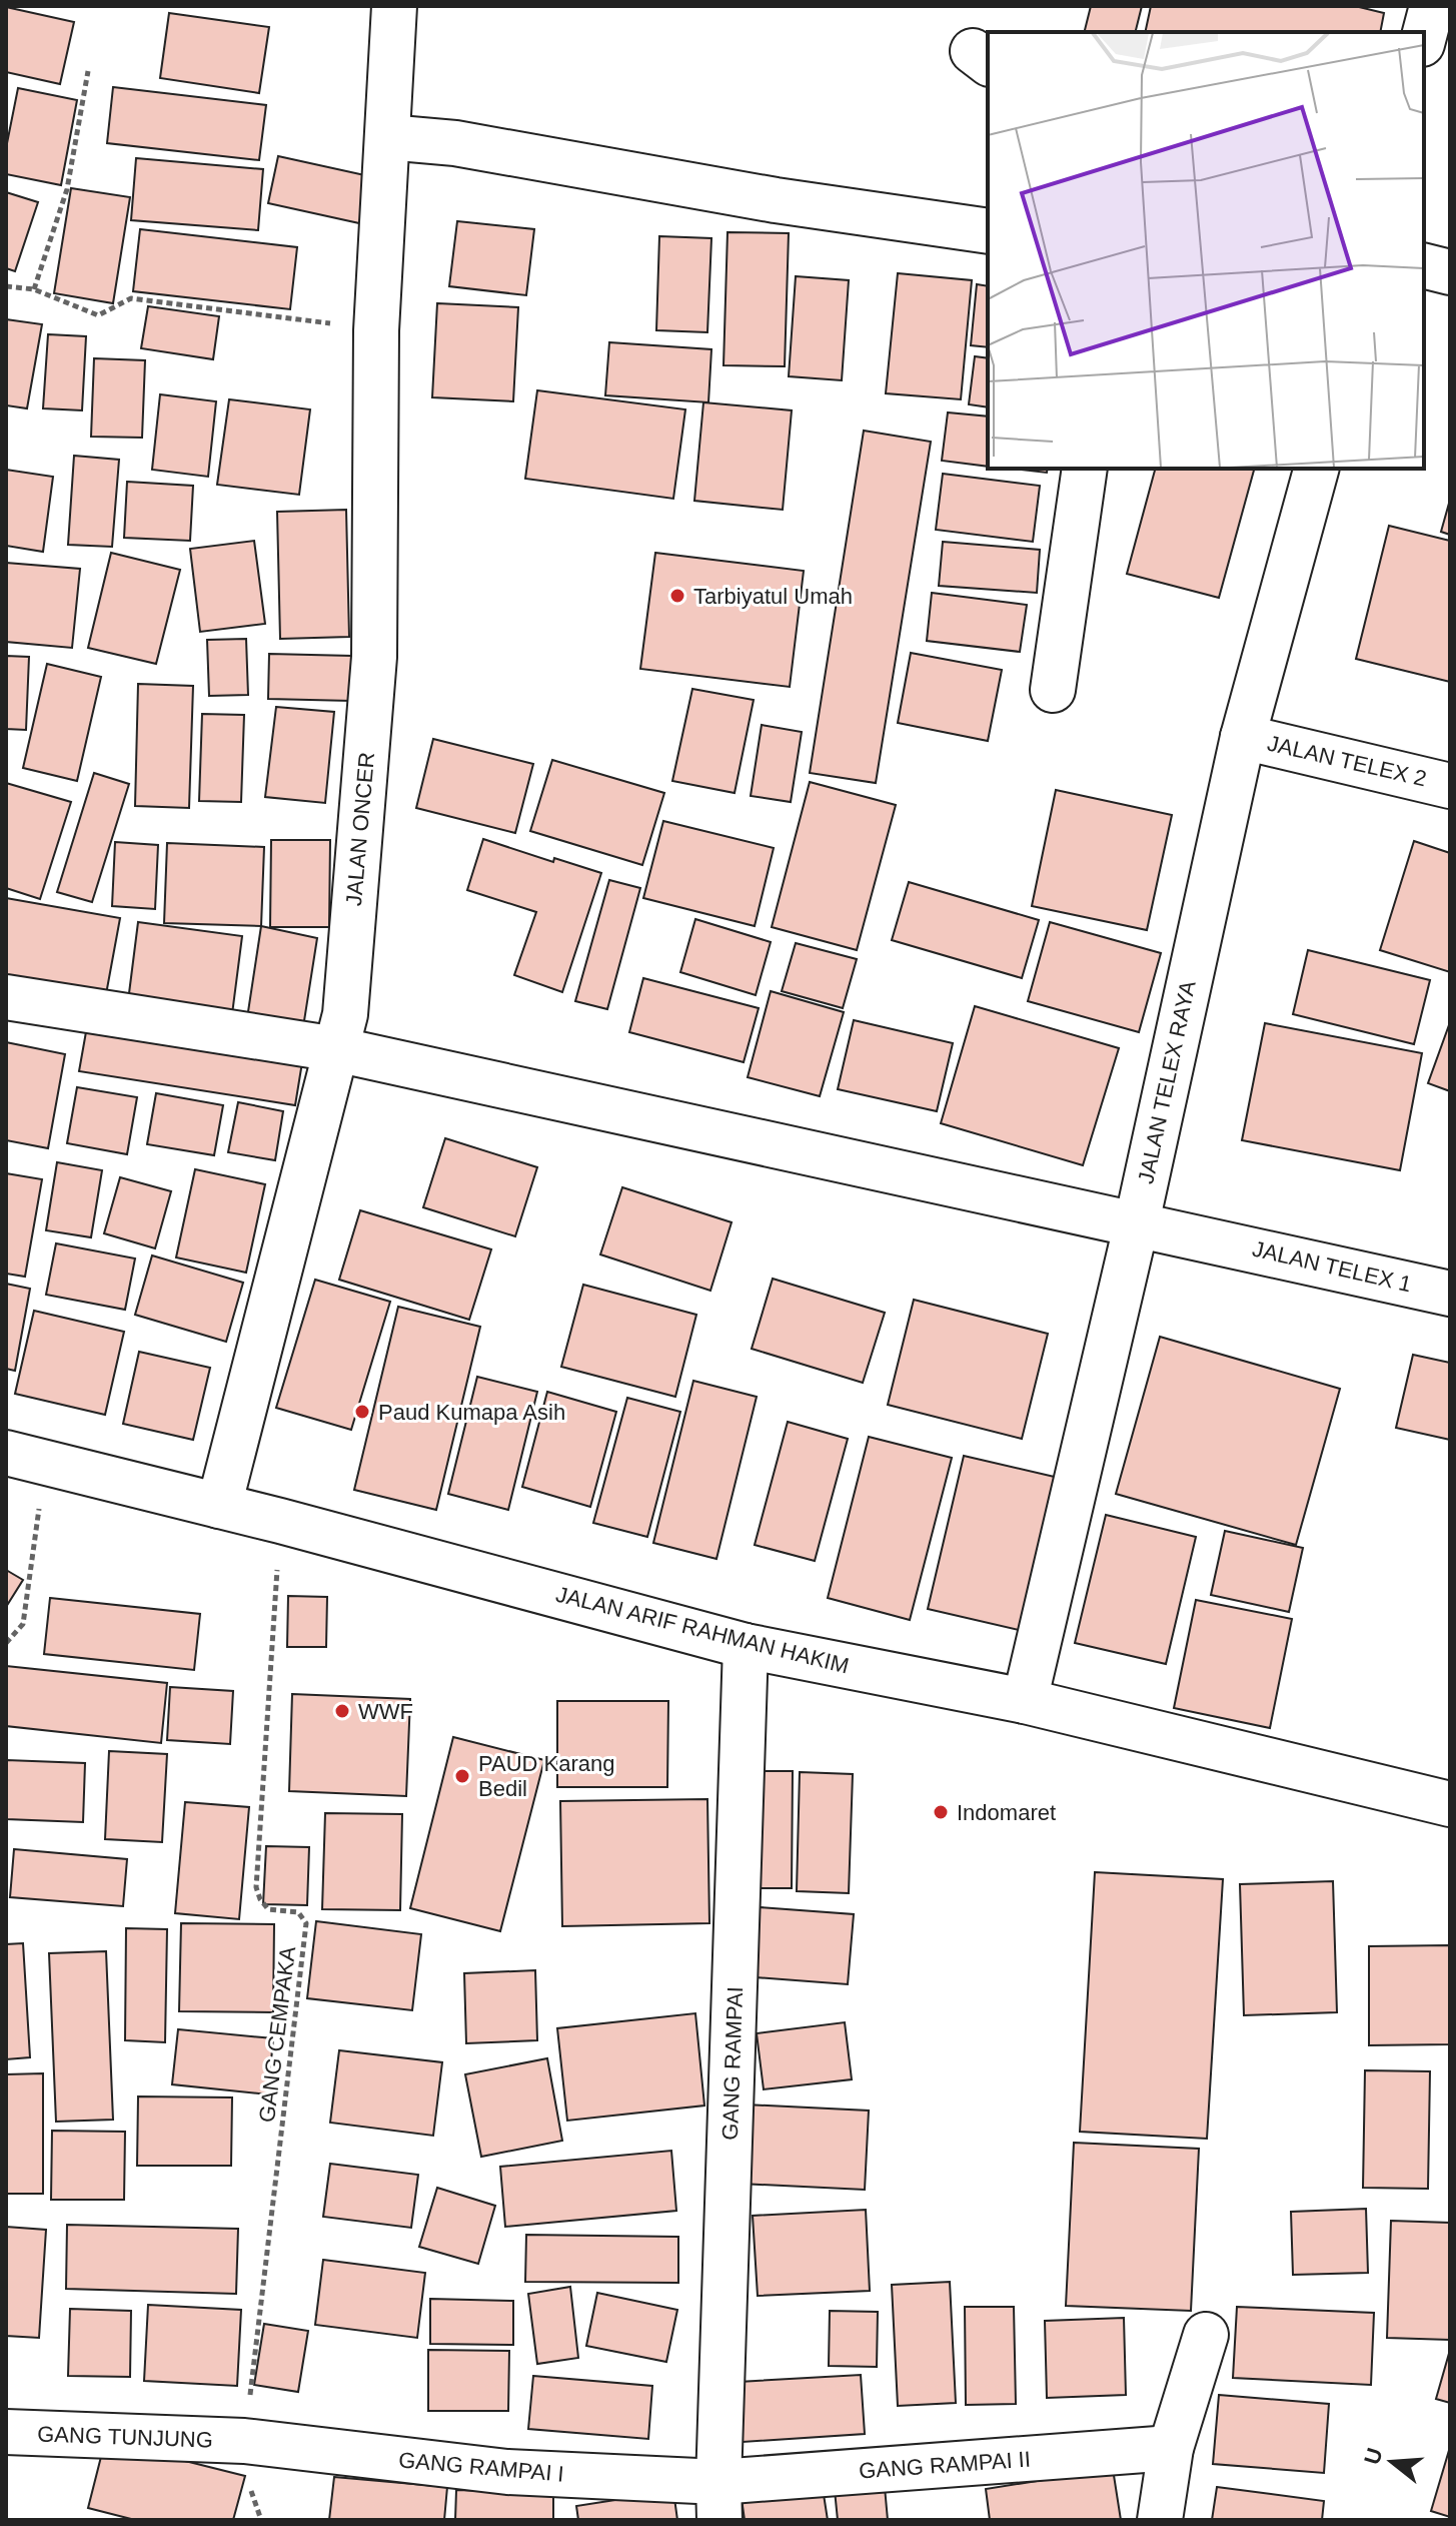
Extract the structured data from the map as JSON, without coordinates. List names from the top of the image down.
{
  "streets": {
    "street": [
      "JALAN TELEX 2",
      "JALAN ONCER",
      "JALAN TELEX RAYA",
      "JALAN TELEX 1",
      "JALAN ARIF RAHMAN HAKIM",
      "GANG RAMPAI",
      "GANG TUNJUNG",
      "GANG RAMPAI II",
      "GANG RAMPAI I"
    ],
    "path": ["GANG CEMPAKA"]
  },
  "crossings": [
    ["JALAN TELEX 2", "JALAN TELEX RAYA"],
    ["JALAN ONCER", "JALAN TELEX 1"],
    ["JALAN ONCER", "JALAN ARIF RAHMAN HAKIM"],
    ["JALAN TELEX RAYA", "JALAN TELEX 1"],
    ["JALAN TELEX RAYA", "JALAN ARIF RAHMAN HAKIM"],
    ["JALAN ARIF RAHMAN HAKIM", "GANG CEMPAKA"],
    ["JALAN ARIF RAHMAN HAKIM", "GANG RAMPAI"],
    ["GANG CEMPAKA", "GANG TUNJUNG"],
    ["GANG CEMPAKA", "GANG RAMPAI I"],
    ["GANG RAMPAI", "GANG RAMPAI II"],
    ["GANG RAMPAI", "GANG RAMPAI I"],
    ["GANG TUNJUNG", "GANG RAMPAI I"],
    ["GANG RAMPAI II", "GANG RAMPAI I"]
  ],
  "places": [
    "Tarbiyatul Umah",
    "Paud Kumapa Asih",
    "WWF",
    "PAUD Karang Bedil",
    "Indomaret"
  ],
  "north": "left"
}
